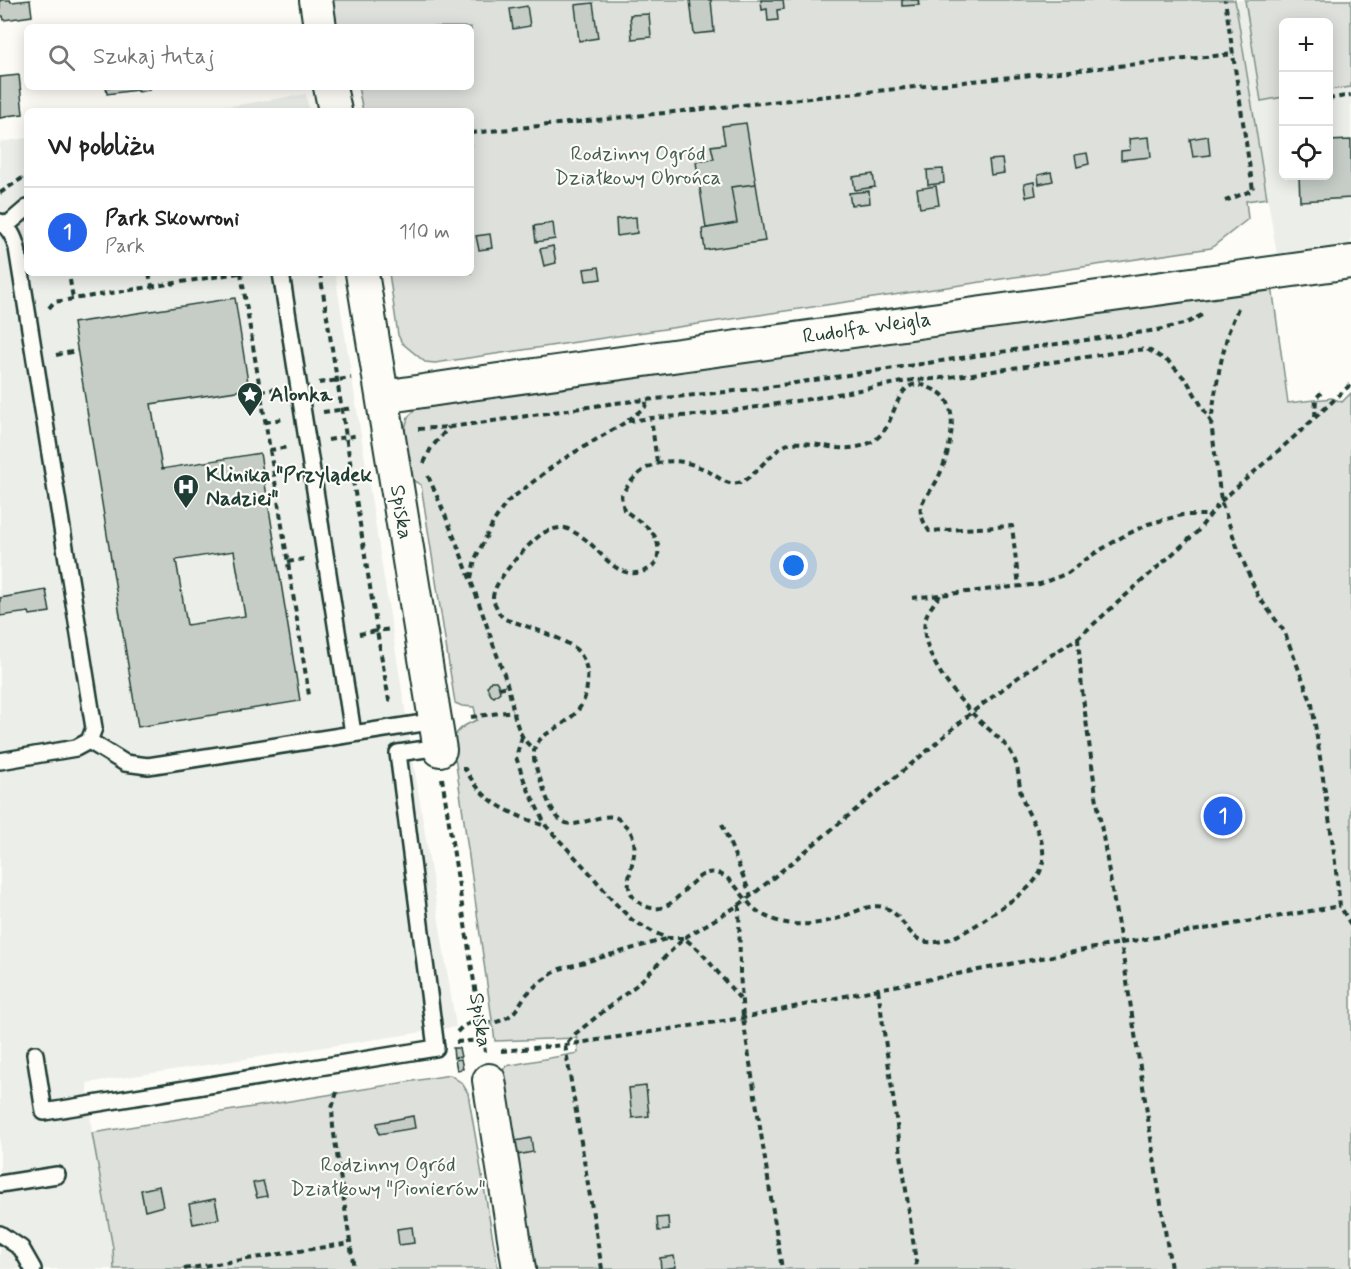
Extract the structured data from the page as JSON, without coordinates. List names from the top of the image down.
{
  "streets": {
    "street": ["Rudolfa Weigla", "Spiska"]
  },
  "crossings": [
    ["Rudolfa Weigla", "Spiska"]
  ],
  "parks": ["Rodzinny Ogród Działkowy Obrońca", "Rodzinny Ogród Działkowy \"Pionierów\""],
  "places": {
    "place": ["Alonka"],
    "hospital": ["Klinika \"Przylądek Nadziei\""]
  },
  "page": {
    "map_buttons": ["+", "−"],
    "search": "Szukaj tutaj",
    "heading": "W pobliżu",
    "list": [
      {
        "mark": "1",
        "name": "Park Skowroni",
        "note": "Park",
        "value": "110 m"
      }
    ],
    "pins": "1"
  }
}
